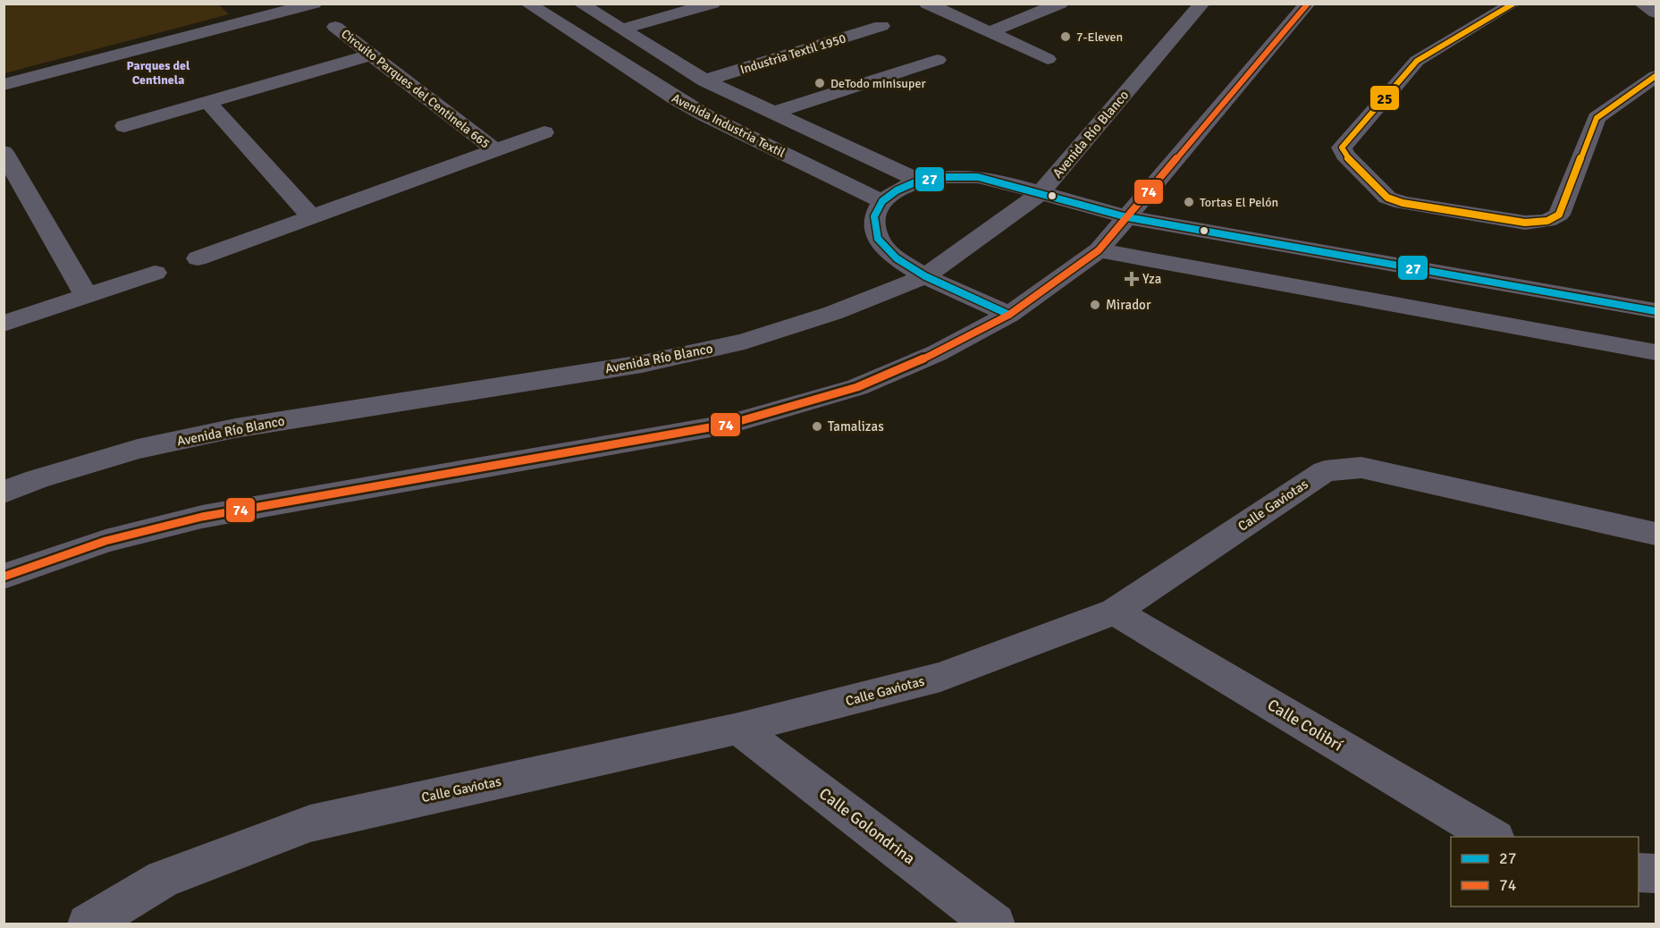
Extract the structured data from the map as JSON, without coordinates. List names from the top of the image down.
{
  "streets": {
    "street": [
      "Industria Textil 1950",
      "Circuito Parques del Centinela 665",
      "Avenida Industria Textil",
      "Avenida Río Blanco",
      "Calle Gaviotas",
      "Calle Colibrí",
      "Calle Golondrina"
    ]
  },
  "crossings": [
    ["Calle Gaviotas", "Calle Colibrí"],
    ["Calle Gaviotas", "Calle Golondrina"]
  ],
  "districts": ["Parques del Centinela"],
  "places": {
    "other": [
      "7-Eleven",
      "DeTodo minisuper",
      "Tortas El Pelón",
      "Mirador",
      "Tamalizas"
    ],
    "health": ["Yza"]
  },
  "lines": ["transit line 74", "transit line 25", "transit line 27"],
  "legend": ["27", "74"]
}
